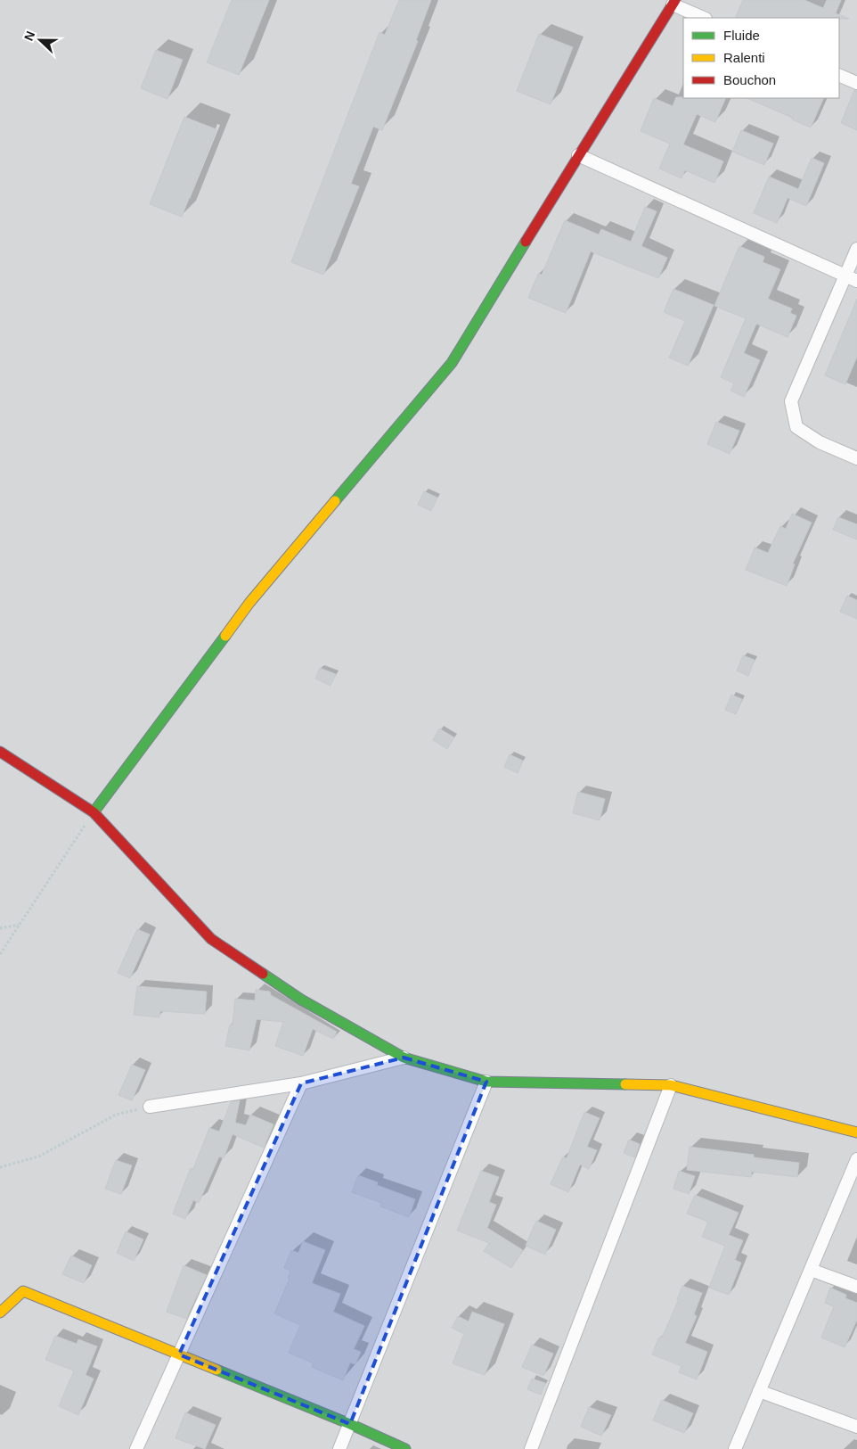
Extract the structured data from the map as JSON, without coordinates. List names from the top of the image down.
{
  "legend": ["Fluide", "Ralenti", "Bouchon"],
  "north": "left"
}
